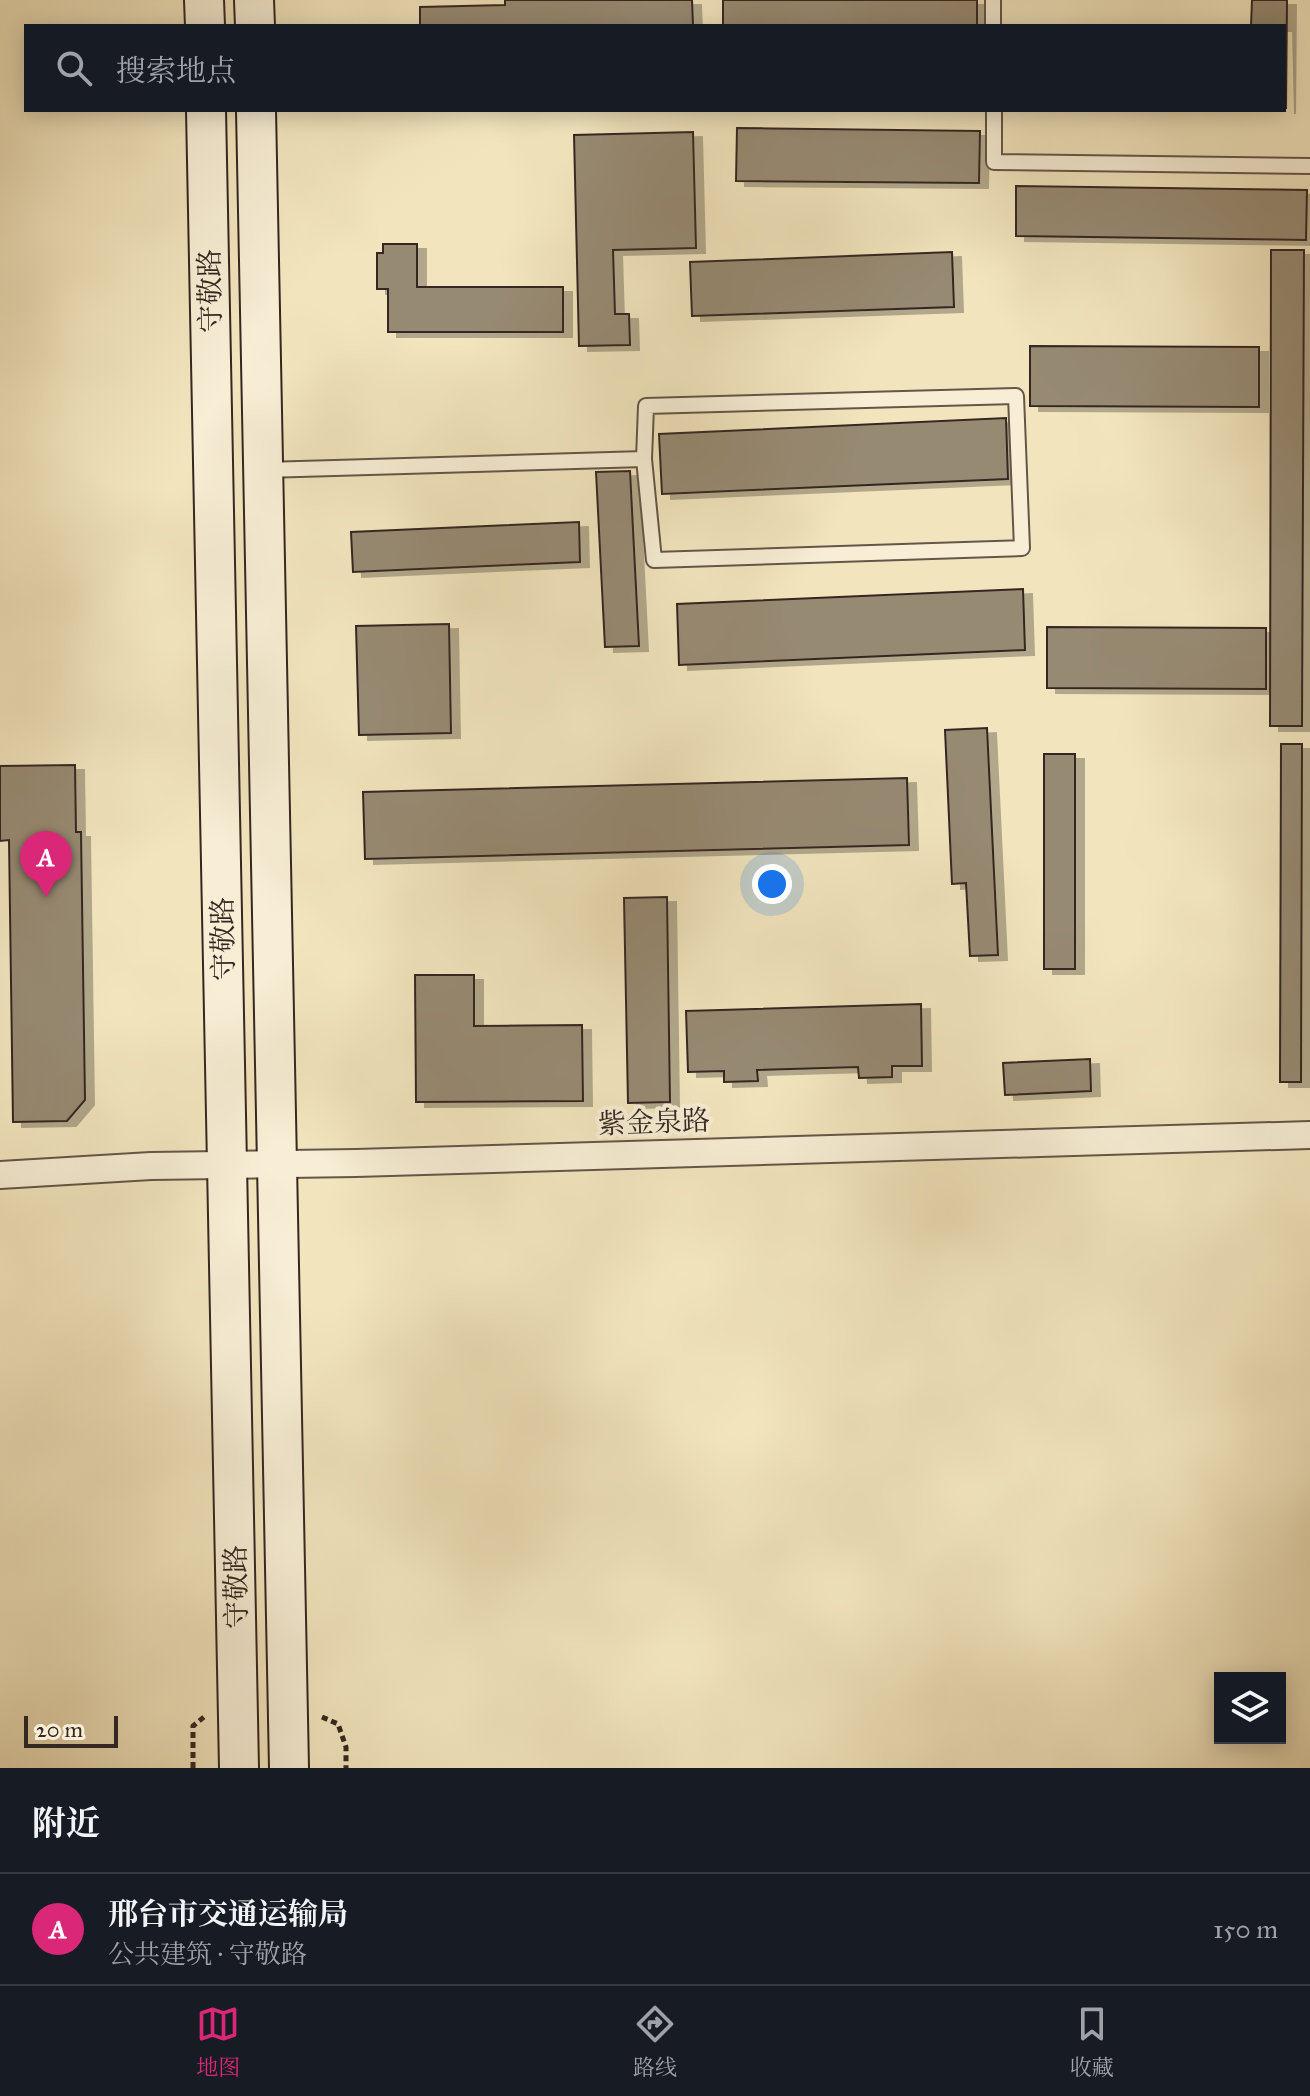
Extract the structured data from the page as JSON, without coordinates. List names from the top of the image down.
{
  "streets": {
    "main road": ["守敬路"],
    "street": ["紫金泉路"]
  },
  "crossings": [
    ["守敬路", "紫金泉路"]
  ],
  "scale_bar": "20 m",
  "page": {
    "search": "搜索地点",
    "pins": "A",
    "scale": "20 m",
    "heading": "附近",
    "list": [
      {
        "mark": "A",
        "name": "邢台市交通运输局",
        "note": "公共建筑 · 守敬路",
        "value": "150 m"
      }
    ],
    "nav": ["地图", "路线", "收藏"]
  }
}
